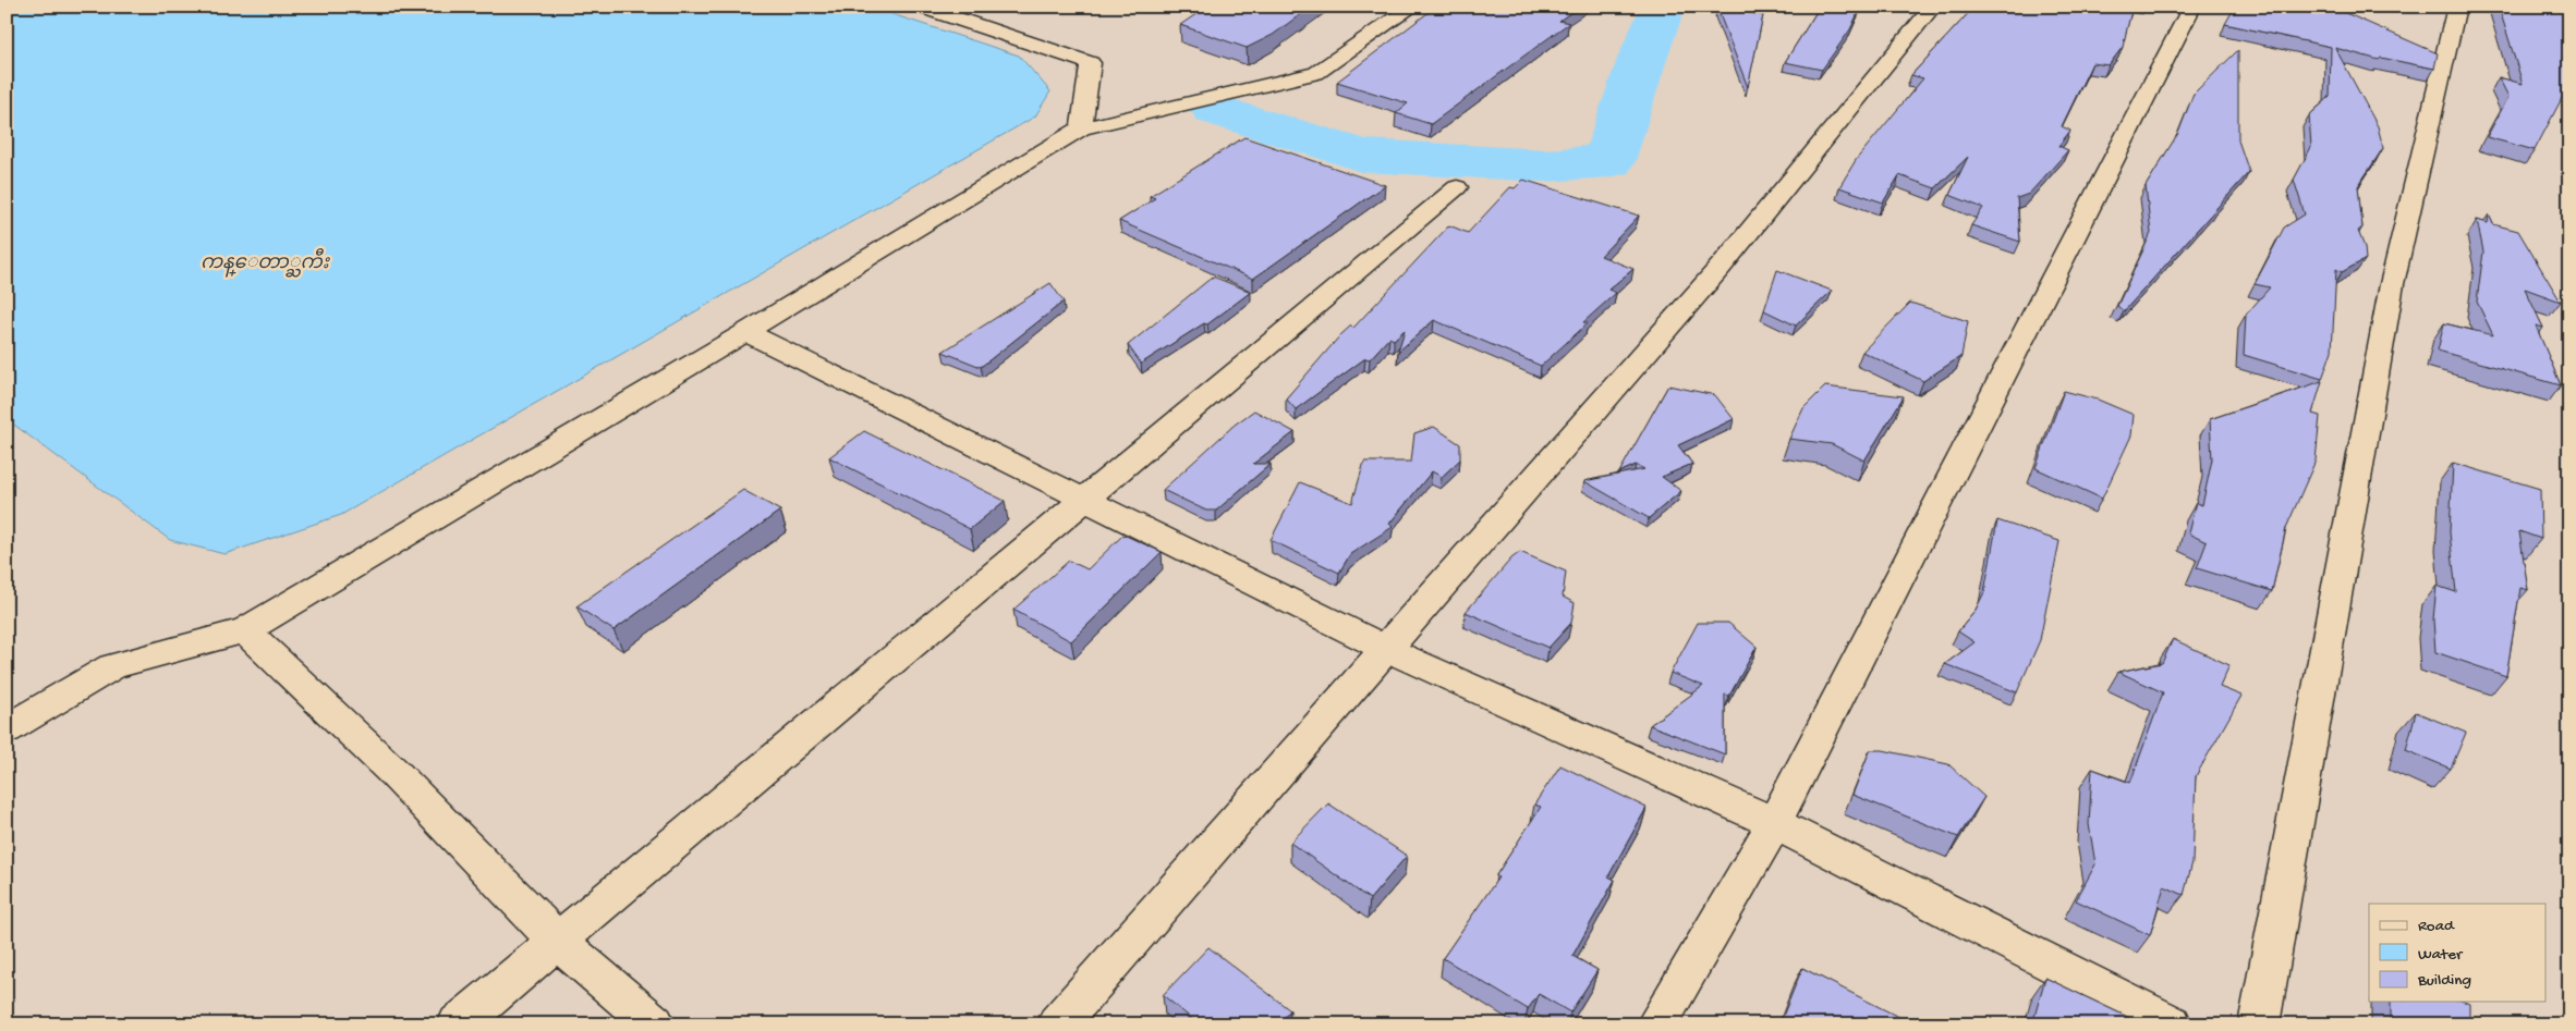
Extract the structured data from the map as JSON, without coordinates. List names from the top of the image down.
{
  "water": ["ကန္ေတာ္ႀကီး"],
  "legend": ["Road", "Water", "Building"]
}
